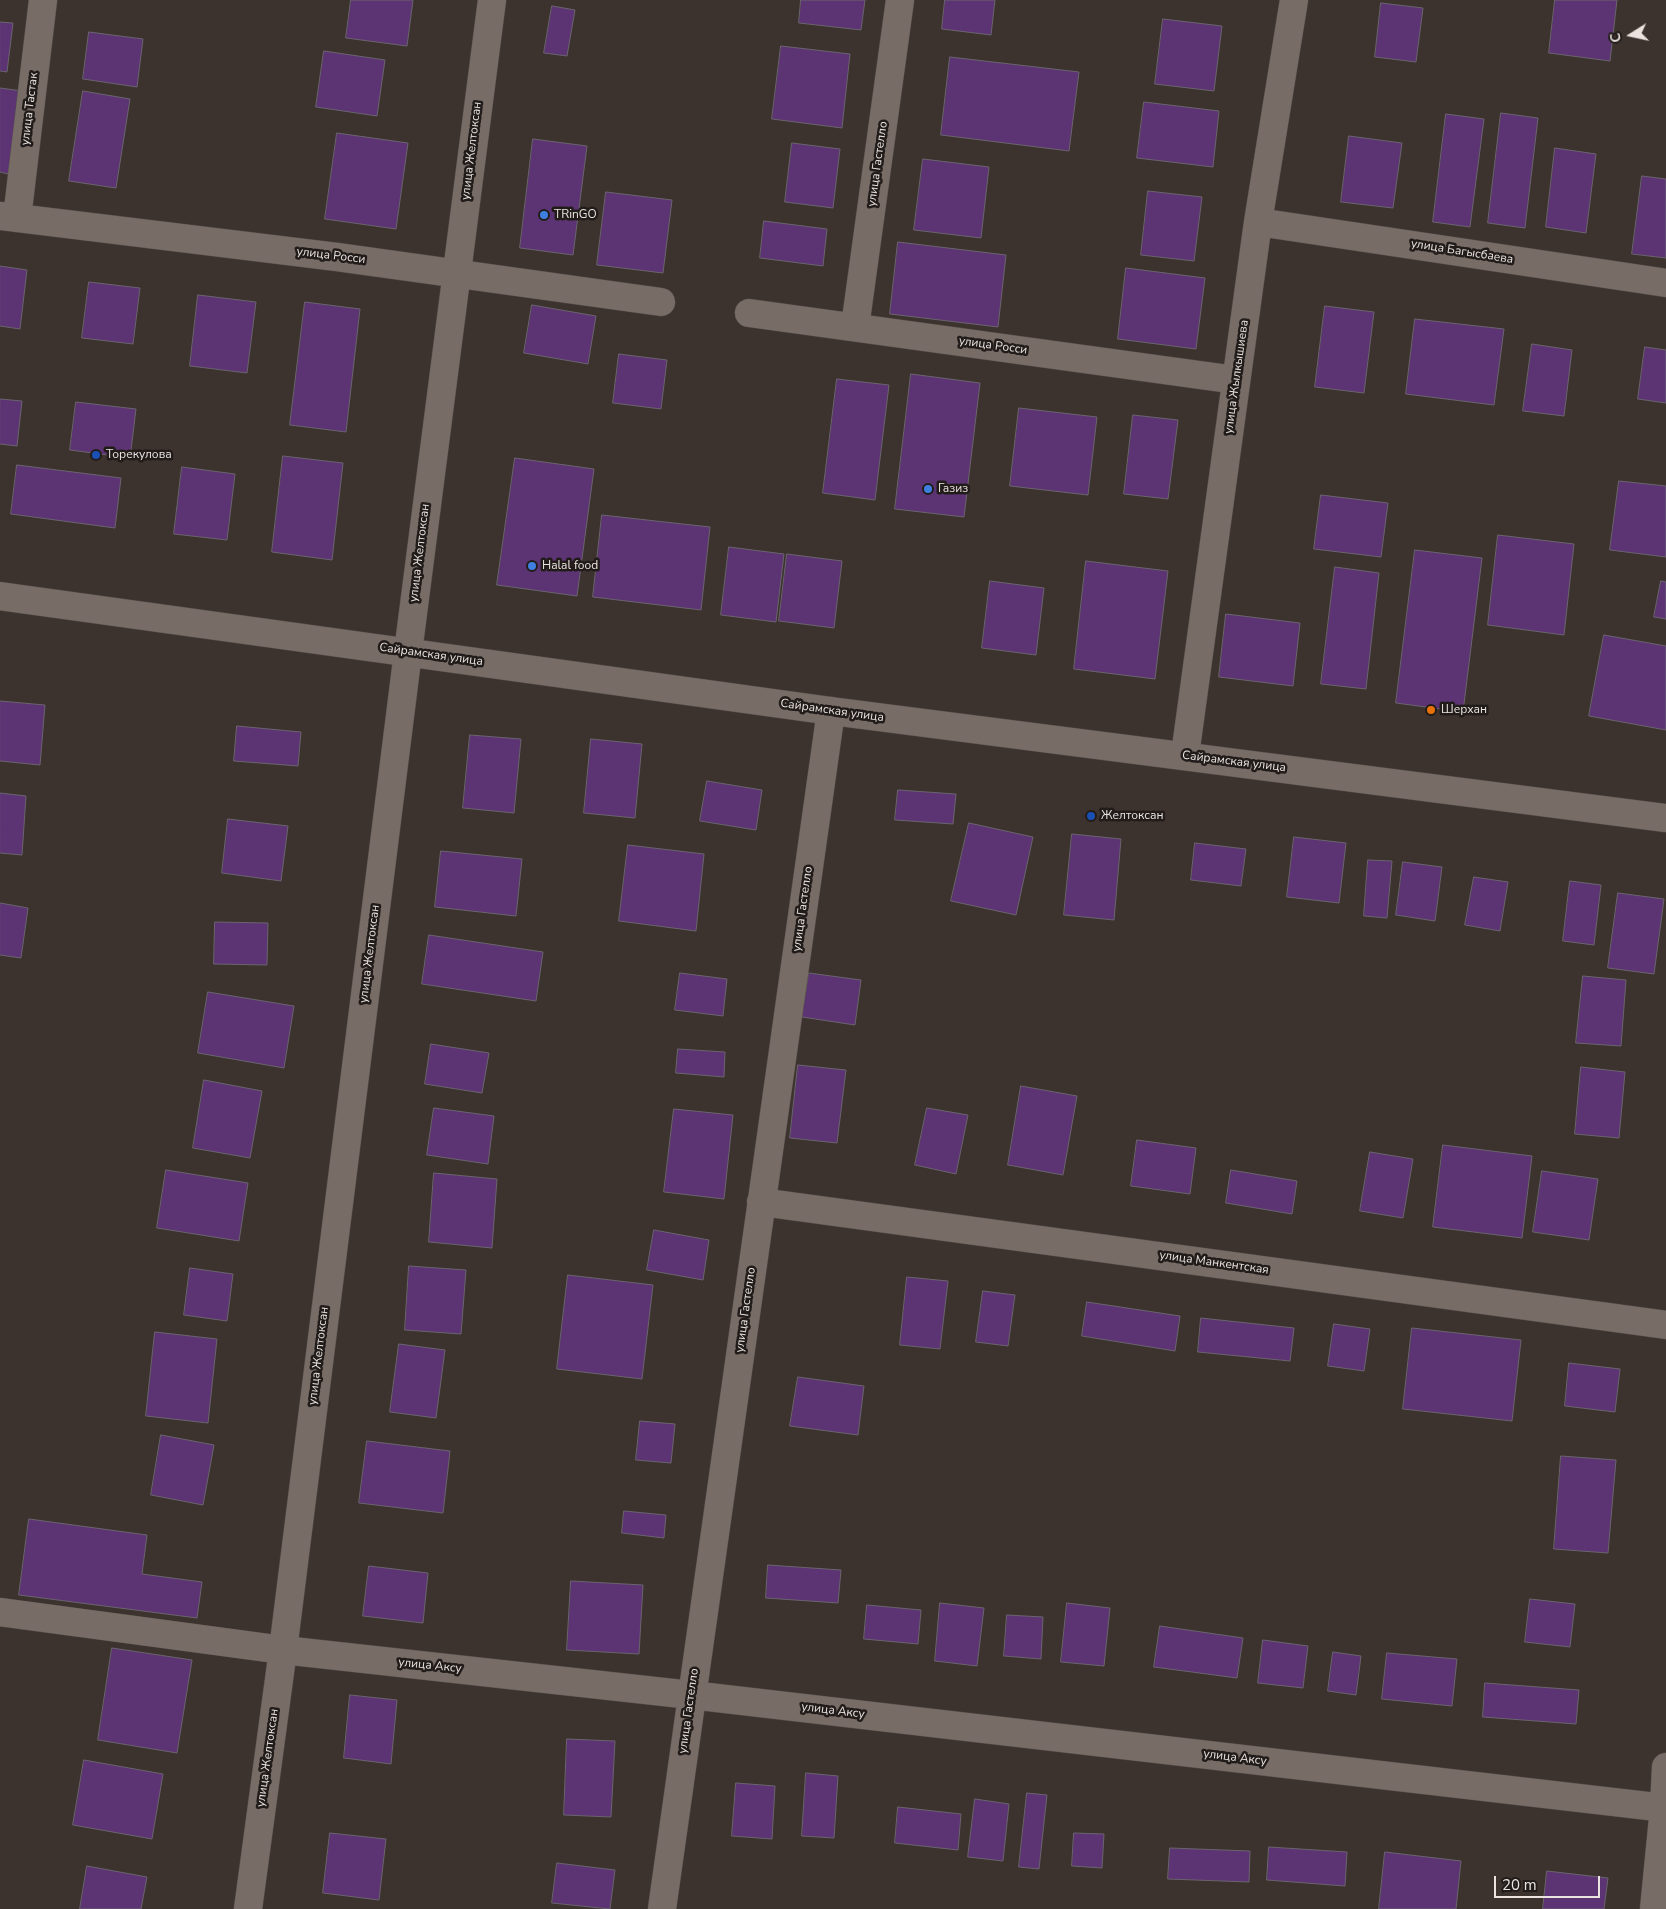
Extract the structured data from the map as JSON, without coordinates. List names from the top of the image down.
{
  "streets": {
    "street": [
      "улица Тастак",
      "улица Желтоксан",
      "улица Гастелло",
      "улица Багысбаева",
      "улица Росси",
      "улица Жылкышиева",
      "Сайрамская улица",
      "улица Манкентская",
      "улица Аксу"
    ]
  },
  "crossings": [
    ["улица Тастак", "улица Росси"],
    ["улица Желтоксан", "улица Росси"],
    ["улица Желтоксан", "Сайрамская улица"],
    ["улица Желтоксан", "улица Аксу"],
    ["улица Гастелло", "улица Росси"],
    ["улица Гастелло", "Сайрамская улица"],
    ["улица Гастелло", "улица Манкентская"],
    ["улица Гастелло", "улица Аксу"],
    ["улица Багысбаева", "улица Жылкышиева"],
    ["улица Росси", "улица Жылкышиева"],
    ["улица Жылкышиева", "Сайрамская улица"]
  ],
  "places": [
    "TRinGO",
    "Торекулова",
    "Газиз",
    "Halal food",
    "Шерхан",
    "Желтоксан"
  ],
  "scale_bar": "20 m",
  "north": "left"
}
